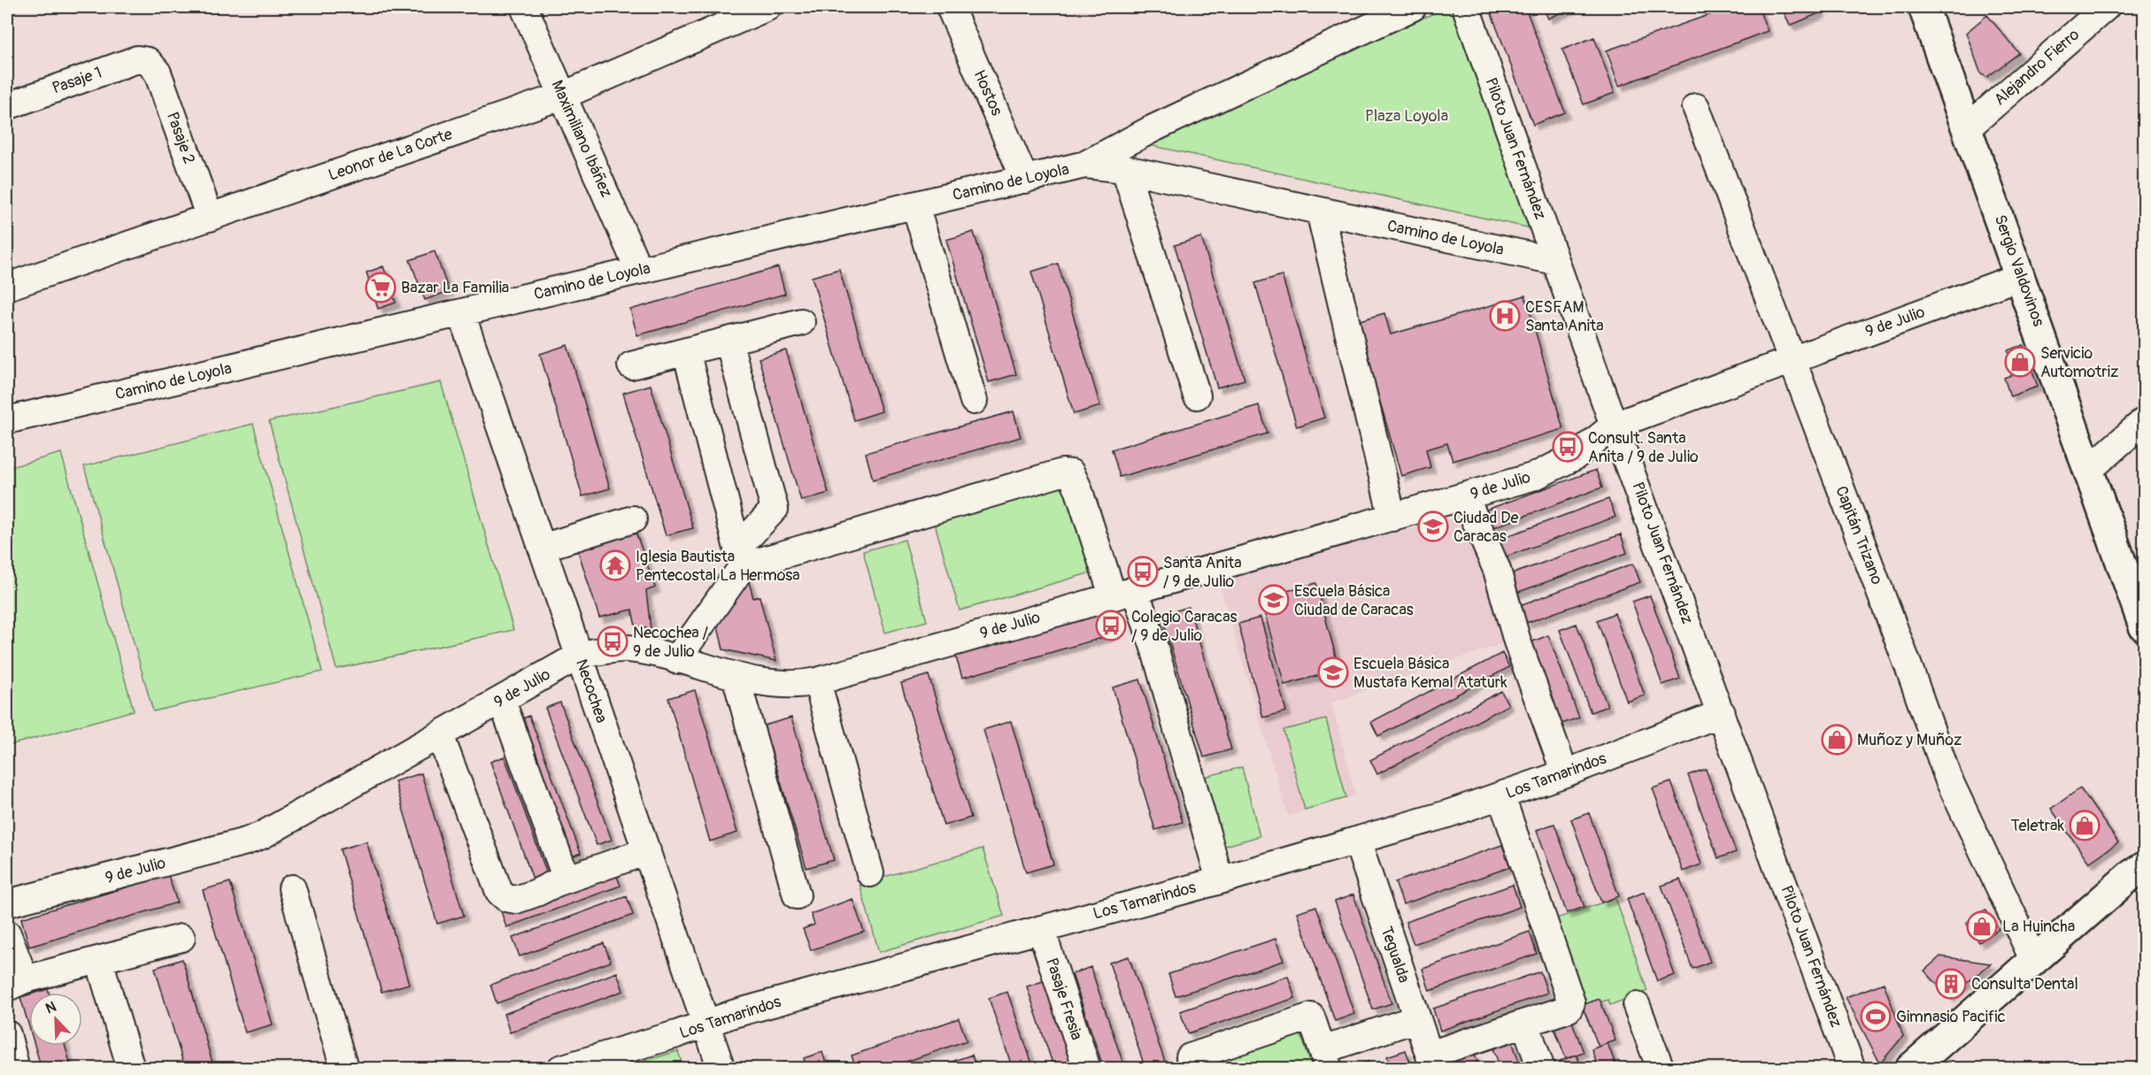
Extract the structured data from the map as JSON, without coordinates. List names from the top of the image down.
{
  "streets": {
    "main road": ["Sergio Valdovinos"],
    "street": [
      "Alejandro Fierro",
      "Pasaje 1",
      "Hostos",
      "Pasaje 2",
      "Maximiliano Ibáñez",
      "Piloto Juan Fernández",
      "Leonor de La Corte",
      "Camino de Loyola",
      "9 de Julio",
      "Capitán Trizano",
      "Necochea",
      "Los Tamarindos",
      "Tegualda",
      "Pasaje Fresia"
    ]
  },
  "crossings": [
    ["Alejandro Fierro", "Sergio Valdovinos"],
    ["Pasaje 1", "Pasaje 2"],
    ["Hostos", "Camino de Loyola"],
    ["Pasaje 2", "Leonor de La Corte"],
    ["Maximiliano Ibáñez", "Leonor de La Corte"],
    ["Maximiliano Ibáñez", "Camino de Loyola"],
    ["Piloto Juan Fernández", "Camino de Loyola"],
    ["Piloto Juan Fernández", "9 de Julio"],
    ["Piloto Juan Fernández", "Los Tamarindos"],
    ["Camino de Loyola", "Necochea"],
    ["Sergio Valdovinos", "9 de Julio"],
    ["9 de Julio", "Capitán Trizano"],
    ["9 de Julio", "Necochea"],
    ["Necochea", "Los Tamarindos"],
    ["Los Tamarindos", "Tegualda"],
    ["Los Tamarindos", "Pasaje Fresia"]
  ],
  "parks": ["Plaza Loyola"],
  "places": {
    "supermarket": ["Bazar La Familia"],
    "hospital": ["CESFAM Santa Anita"],
    "shop": [
      "Servicio Automotriz",
      "Muñoz y Muñoz",
      "Teletrak",
      "La Huincha"
    ],
    "bus stop": [
      "Consult. Santa Anita / 9 de Julio",
      "Santa Anita / 9 de Julio",
      "Colegio Caracas / 9 de Julio",
      "Necochea / 9 de Julio"
    ],
    "school or university": ["Ciudad De Caracas", "Escuela Básica Ciudad de Caracas", "Escuela Básica Mustafa Kemal Ataturk"],
    "temple": ["Iglesia Bautista Pentecostal La Hermosa"],
    "building": ["Consulta Dental"],
    "sports": ["Gimnasio Pacific"]
  },
  "north": "top left"
}
